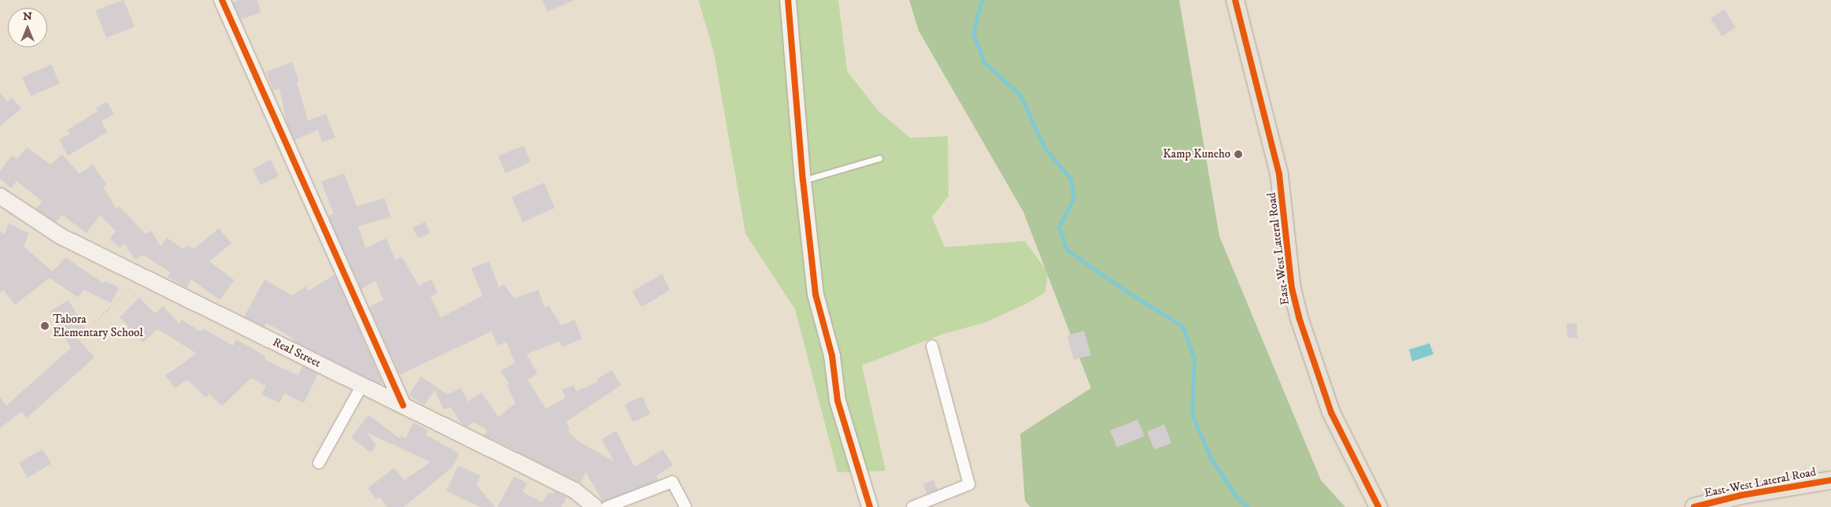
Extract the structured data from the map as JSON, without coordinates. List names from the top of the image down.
{
  "streets": {
    "main road": ["East-West Lateral Road"],
    "street": ["Real Street"]
  },
  "places": ["Kamp Kuneho", "Tabora Elementary School"],
  "north": "top"
}
